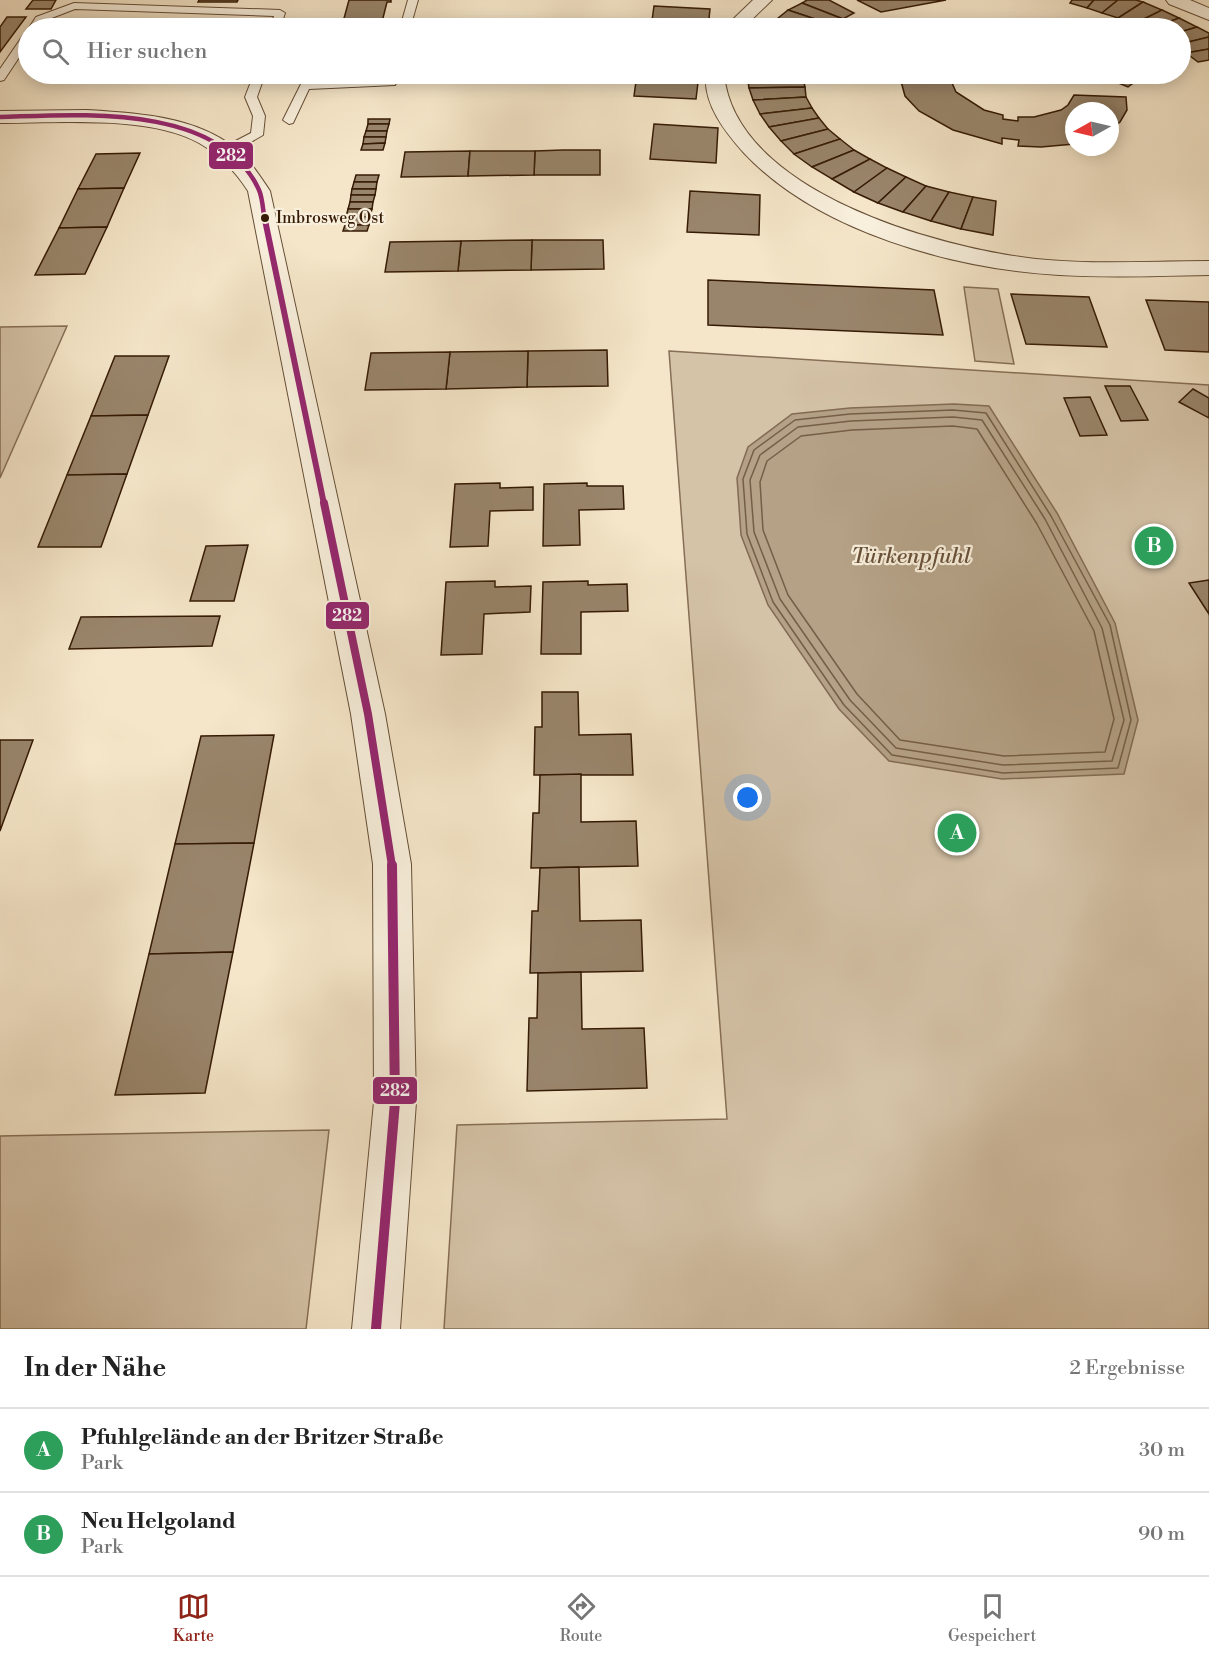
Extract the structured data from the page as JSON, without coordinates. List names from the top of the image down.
{
  "water": ["Türkenpfuhl"],
  "places": ["Imbrosweg Ost"],
  "lines": ["transit line 282"],
  "north": "left",
  "page": {
    "search": "Hier suchen",
    "pins": ["B", "A"],
    "heading": ["In der Nähe", "2 Ergebnisse"],
    "list": [
      {
        "mark": "A",
        "name": "Pfuhlgelände an der Britzer Straße",
        "note": "Park",
        "value": "30 m"
      },
      {
        "mark": "B",
        "name": "Neu Helgoland",
        "note": "Park",
        "value": "90 m"
      }
    ],
    "nav": ["Karte", "Route", "Gespeichert"]
  }
}
